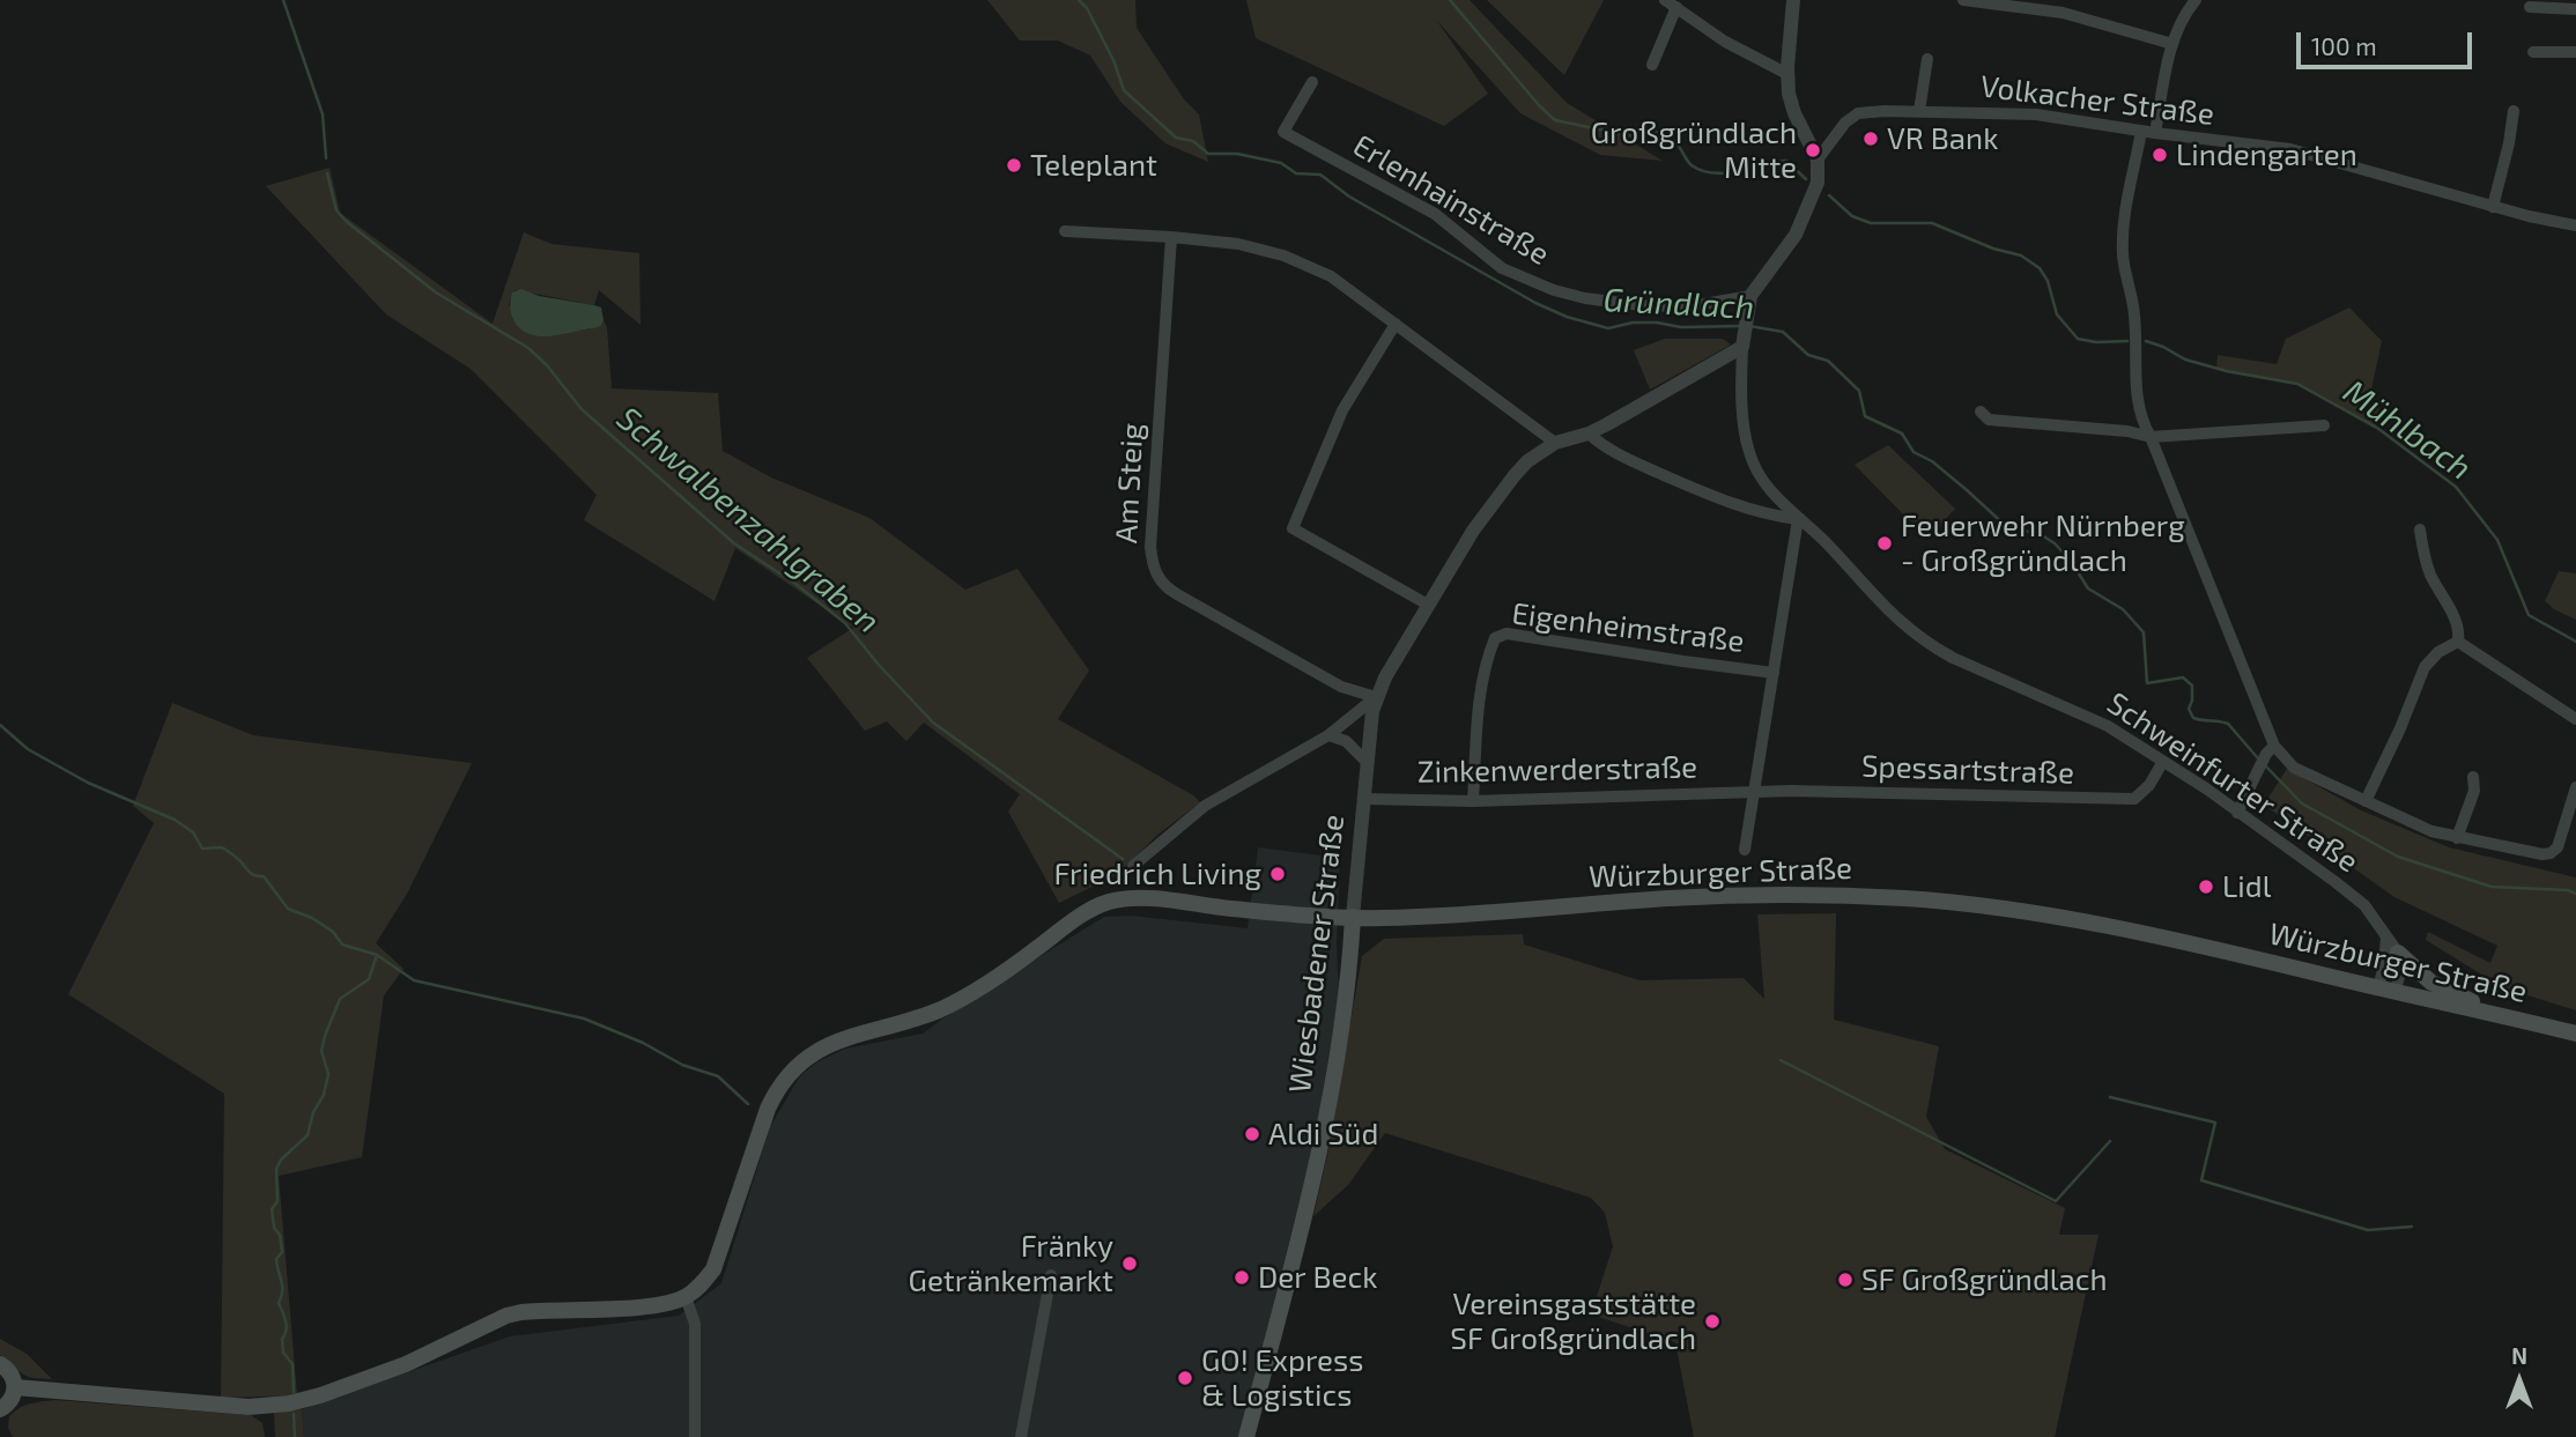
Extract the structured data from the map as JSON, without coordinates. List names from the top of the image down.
{
  "streets": {
    "main road": ["Würzburger Straße", "Wiesbadener Straße"],
    "street": [
      "Volkacher Straße",
      "Erlenhainstraße",
      "Am Steig",
      "Eigenheimstraße",
      "Zinkenwerderstraße",
      "Spessartstraße",
      "Schweinfurter Straße"
    ]
  },
  "crossings": [
    ["Am Steig", "Wiesbadener Straße"],
    ["Eigenheimstraße", "Zinkenwerderstraße"],
    ["Zinkenwerderstraße", "Spessartstraße"],
    ["Zinkenwerderstraße", "Wiesbadener Straße"],
    ["Spessartstraße", "Schweinfurter Straße"],
    ["Würzburger Straße", "Wiesbadener Straße"]
  ],
  "water": ["Gründlach", "Mühlbach", "Schwalbenzahlgraben"],
  "places": [
    "VR Bank",
    "Großgründlach Mitte",
    "Lindengarten",
    "Teleplant",
    "Feuerwehr Nürnberg - Großgründlach",
    "Friedrich Living",
    "Lidl",
    "Aldi Süd",
    "Fränky Getränkemarkt",
    "Der Beck",
    "SF Großgründlach",
    "Vereinsgaststätte SF Großgründlach",
    "GO! Express & Logistics"
  ],
  "scale_bar": "100 m",
  "north": "top"
}
